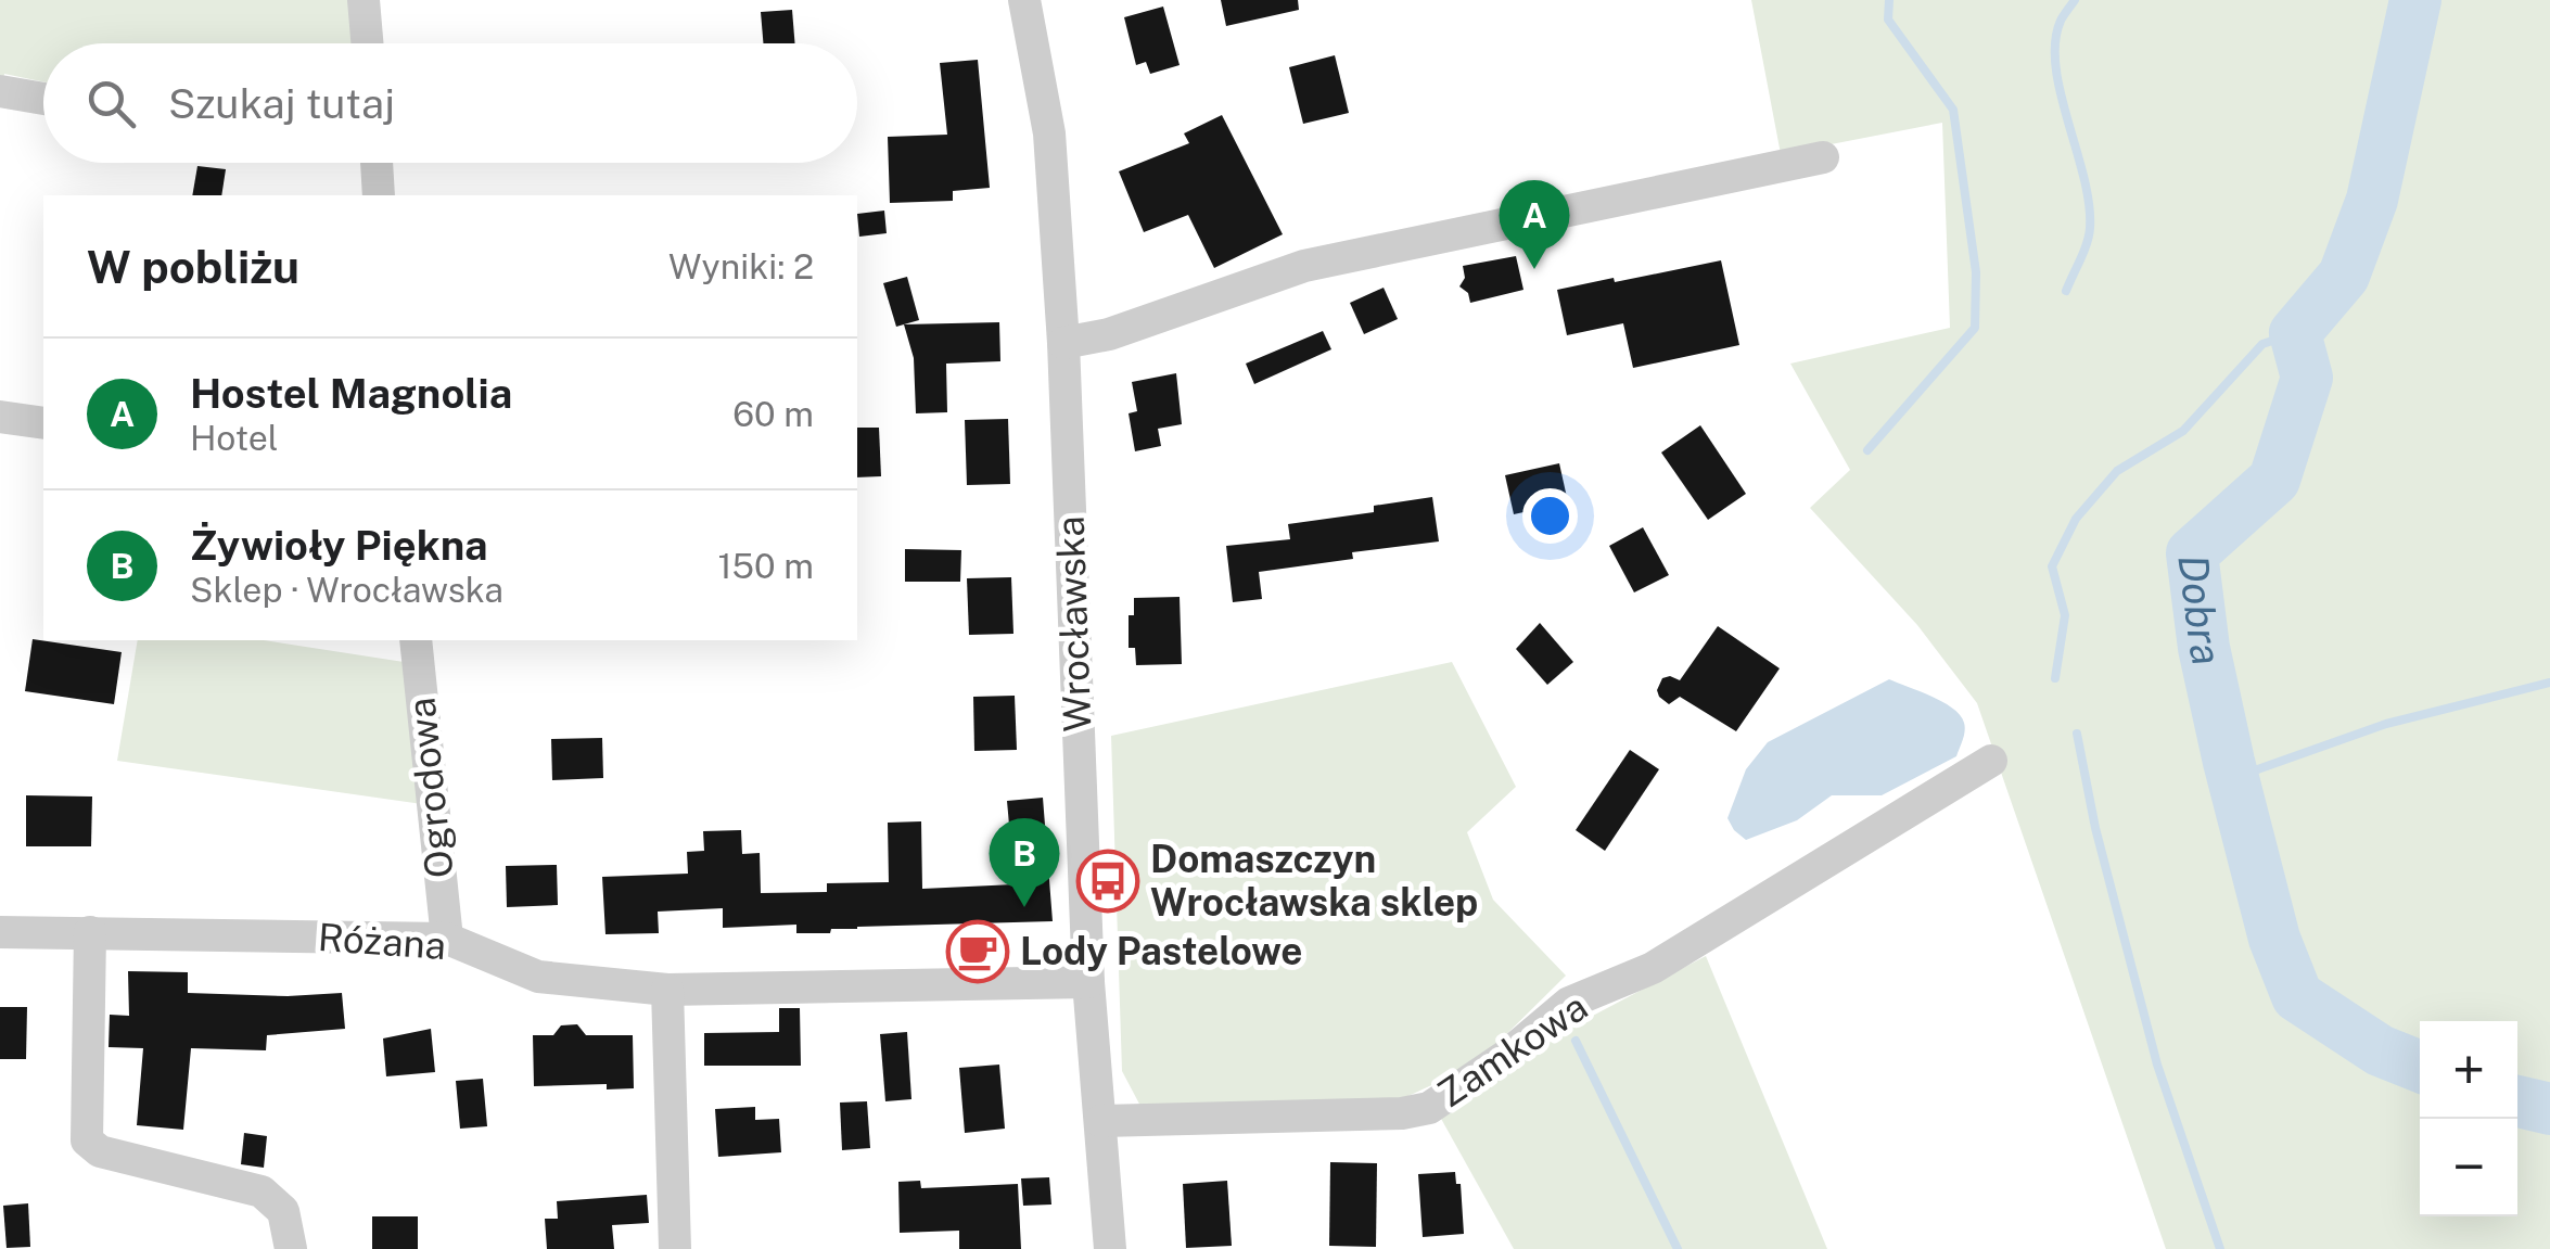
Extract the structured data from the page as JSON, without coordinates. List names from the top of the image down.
{
  "streets": {
    "street": [
      "Wrocławska",
      "Ogrodowa",
      "Różana",
      "Zamkowa"
    ]
  },
  "crossings": [
    ["Wrocławska", "Różana"],
    ["Wrocławska", "Zamkowa"],
    ["Ogrodowa", "Różana"]
  ],
  "water": ["Dobra"],
  "places": {
    "bus stop": ["Domaszczyn Wrocławska sklep"],
    "cafe": ["Lody Pastelowe"]
  },
  "page": {
    "search": "Szukaj tutaj",
    "pins": ["A", "B"],
    "heading": ["W pobliżu", "Wyniki: 2"],
    "list": [
      {
        "mark": "A",
        "name": "Hostel Magnolia",
        "note": "Hotel",
        "value": "60 m"
      },
      {
        "mark": "B",
        "name": "Żywioły Piękna",
        "note": "Sklep · Wrocławska",
        "value": "150 m"
      }
    ],
    "map_buttons": ["+", "−"]
  }
}
